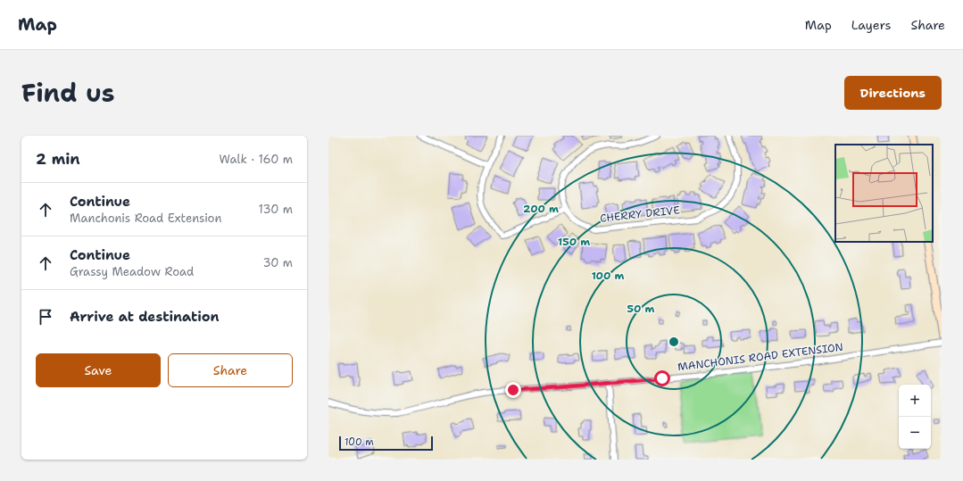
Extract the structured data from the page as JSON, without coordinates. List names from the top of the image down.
{
  "streets": {
    "street": ["CHERRY DRIVE", "MANCHONIS ROAD EXTENSION"]
  },
  "scale_bar": "100 m",
  "page": {
    "header": "Map",
    "nav": ["Map", "Layers", "Share"],
    "title": "Find us",
    "buttons": [
      "Directions",
      ["Save", "Share"]
    ],
    "heading": ["2 min", "Walk · 160 m"],
    "list": [
      ["Continue", "Manchonis Road Extension", "130 m"],
      ["Continue", "Grassy Meadow Road", "30 m"],
      "Arrive at destination"
    ],
    "map_buttons": ["+", "−"],
    "scale": "100 m"
  },
  "rings": [
    "200 m",
    "150 m",
    "100 m",
    "50 m"
  ]
}
